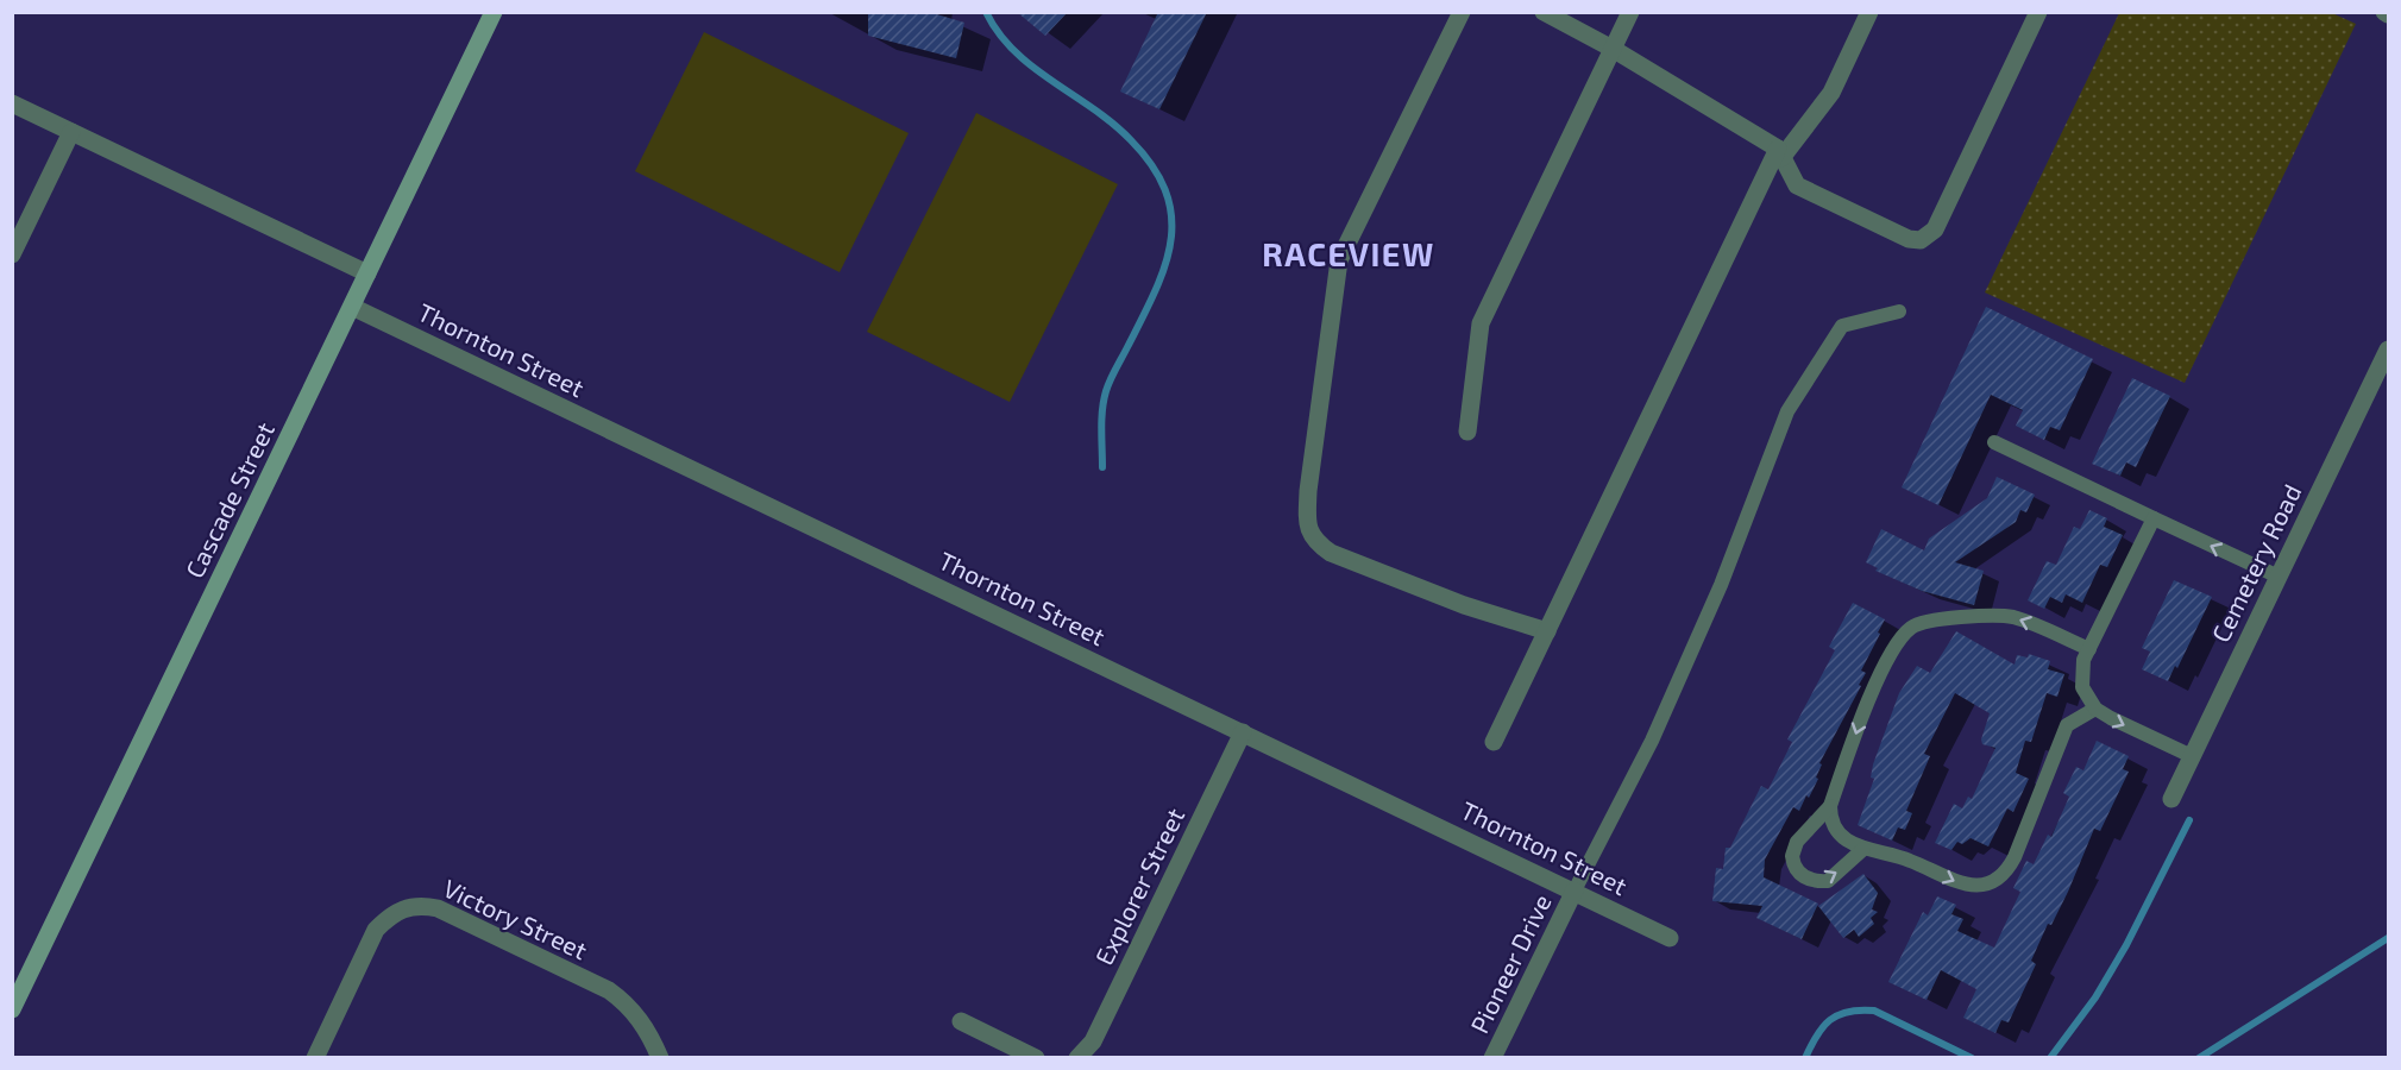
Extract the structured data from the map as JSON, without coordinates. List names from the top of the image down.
{
  "streets": {
    "main road": ["Cascade Street"],
    "street": [
      "Thornton Street",
      "Cemetery Road",
      "Explorer Street",
      "Victory Street",
      "Pioneer Drive"
    ]
  },
  "crossings": [
    ["Thornton Street", "Cascade Street"],
    ["Thornton Street", "Explorer Street"],
    ["Thornton Street", "Pioneer Drive"]
  ],
  "districts": ["RACEVIEW"]
}
